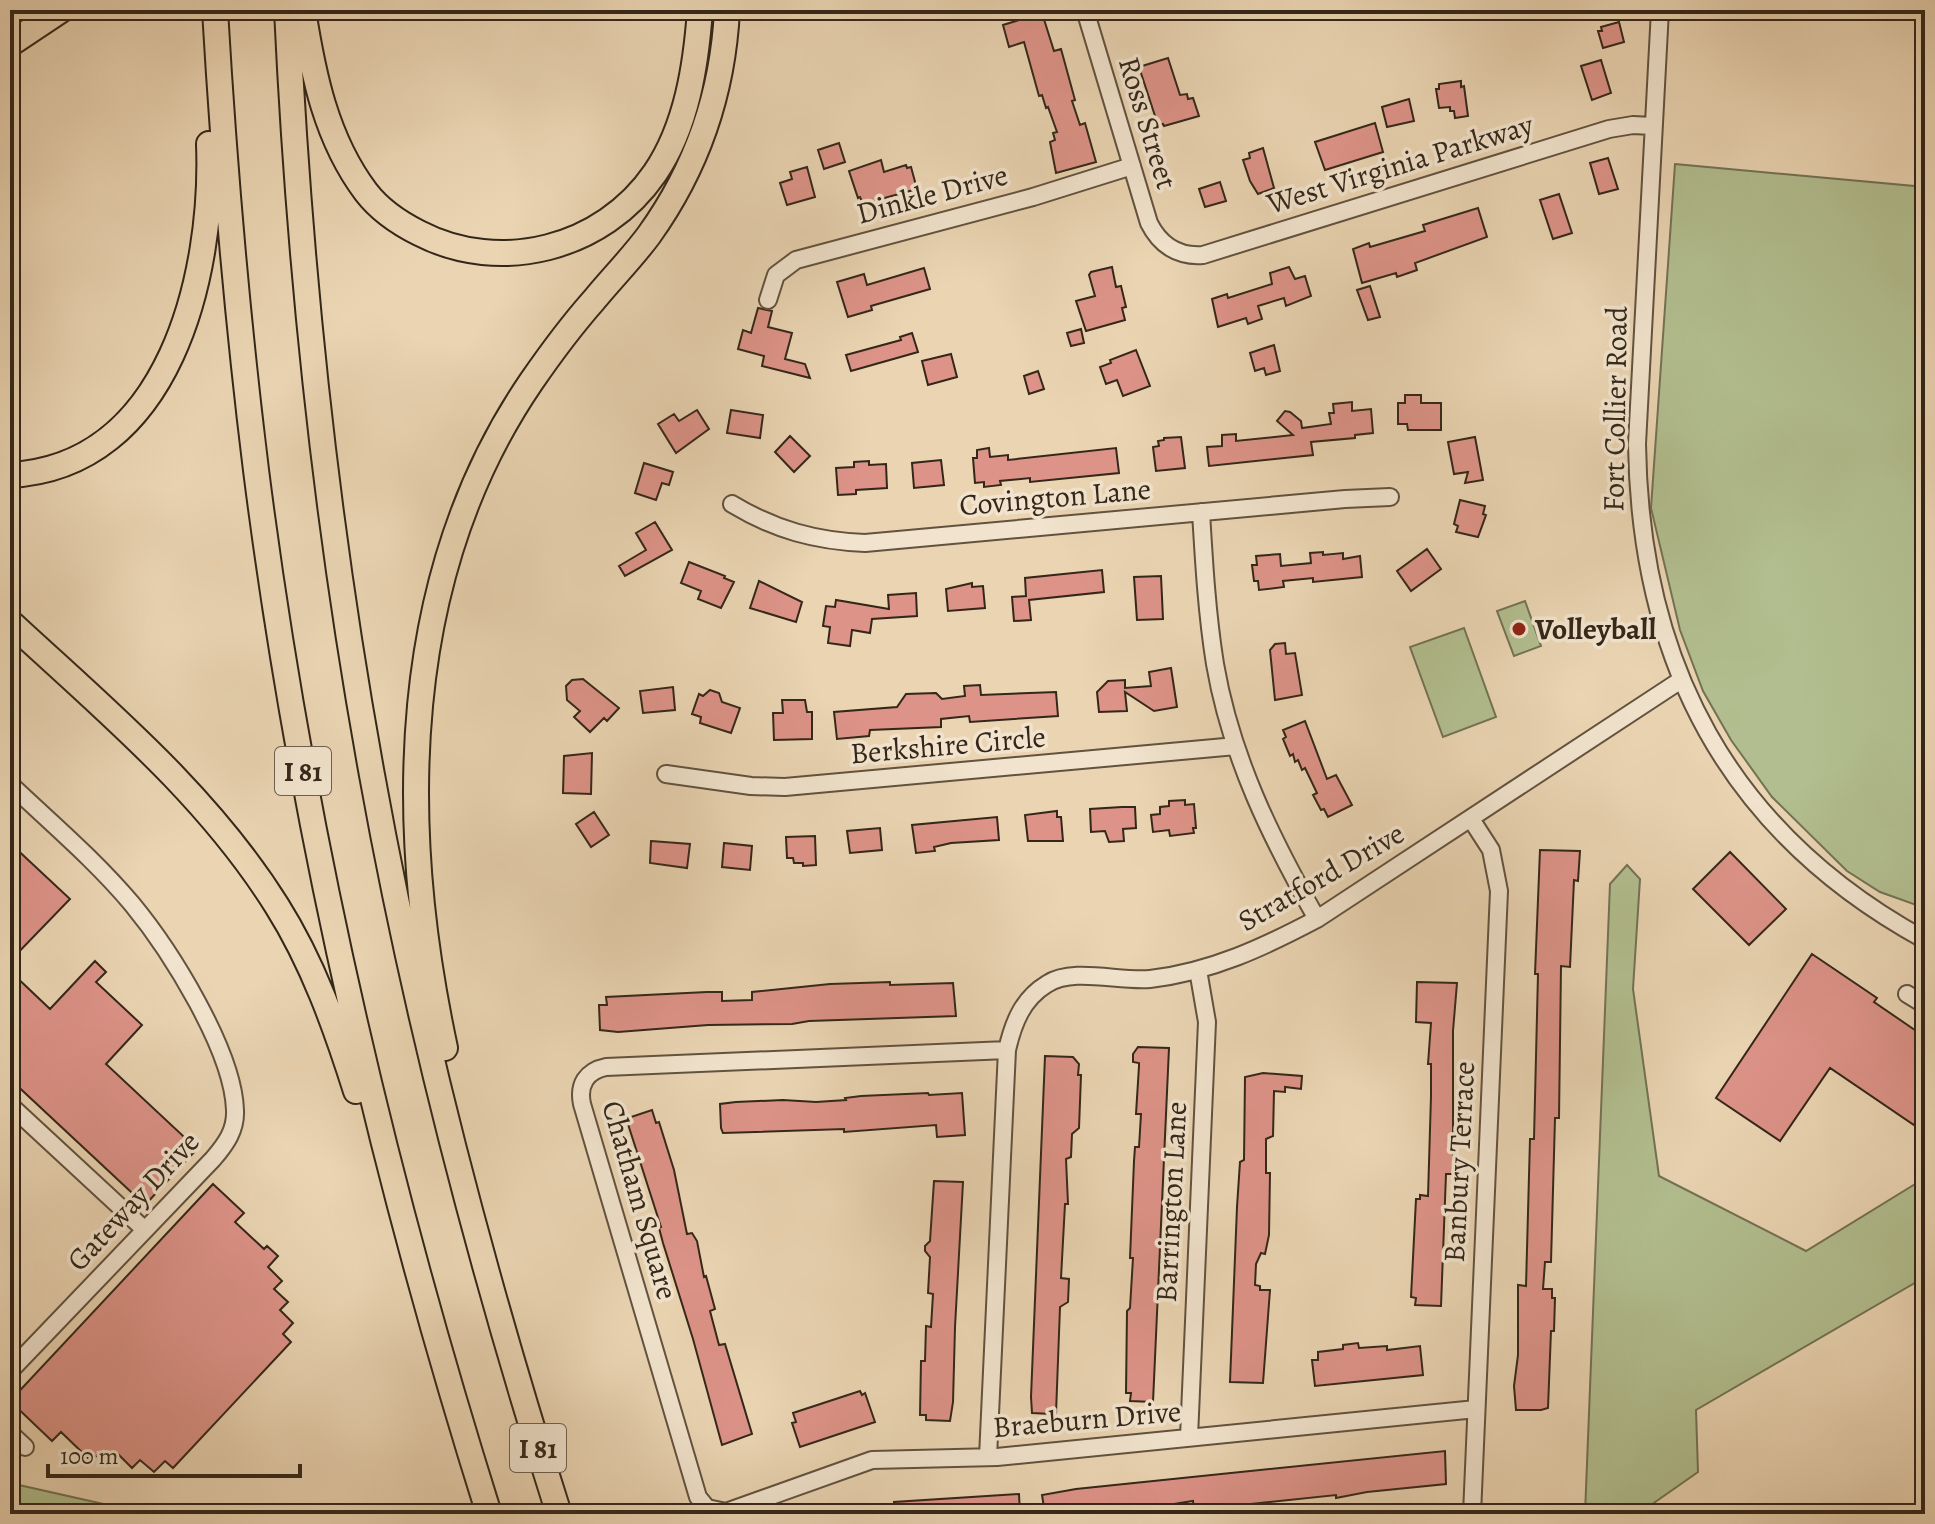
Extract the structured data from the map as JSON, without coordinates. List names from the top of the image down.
{
  "streets": {
    "highway": ["I 81"],
    "street": [
      "Ross Street",
      "West Virginia Parkway",
      "Dinkle Drive",
      "Fort Collier Road",
      "Covington Lane",
      "Berkshire Circle",
      "Stratford Drive",
      "Banbury Terrace",
      "Chatham Square",
      "Gateway Drive",
      "Barrington Lane",
      "Braeburn Drive"
    ]
  },
  "crossings": [
    ["Ross Street", "West Virginia Parkway"],
    ["Ross Street", "Dinkle Drive"],
    ["West Virginia Parkway", "Fort Collier Road"],
    ["Fort Collier Road", "Stratford Drive"],
    ["Stratford Drive", "Banbury Terrace"],
    ["Stratford Drive", "Chatham Square"],
    ["Stratford Drive", "Barrington Lane"],
    ["Stratford Drive", "Braeburn Drive"],
    ["Banbury Terrace", "Braeburn Drive"],
    ["Chatham Square", "Braeburn Drive"],
    ["Barrington Lane", "Braeburn Drive"]
  ],
  "places": ["Volleyball"],
  "scale_bar": "100 m"
}
